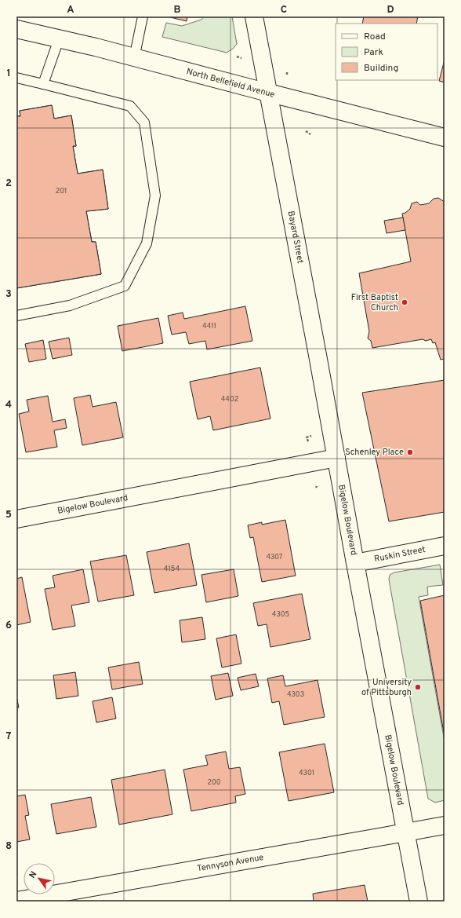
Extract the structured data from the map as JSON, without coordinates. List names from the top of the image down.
{
  "streets": {
    "main road": [
      "North Bellefield Avenue",
      "Bayard Street",
      "Bigelow Boulevard",
      "Ruskin Street",
      "Tennyson Avenue"
    ]
  },
  "crossings": [
    ["North Bellefield Avenue", "Bayard Street"],
    ["Bayard Street", "Bigelow Boulevard"],
    ["Bigelow Boulevard", "Ruskin Street"],
    ["Bigelow Boulevard", "Tennyson Avenue"]
  ],
  "places": ["First Baptist Church", "Schenley Place", "University of Pittsburgh"],
  "house_numbers": [
    "201",
    "4411",
    "4402",
    "4307",
    "4154",
    "4305",
    "4303",
    "4301",
    "200"
  ],
  "legend": ["Road", "Park", "Building"],
  "north": "top left",
  "grid": {
    "columns": [
      "A",
      "B",
      "C",
      "D"
    ],
    "rows": [
      "1",
      "2",
      "3",
      "4",
      "5",
      "6",
      "7",
      "8"
    ]
  }
}
